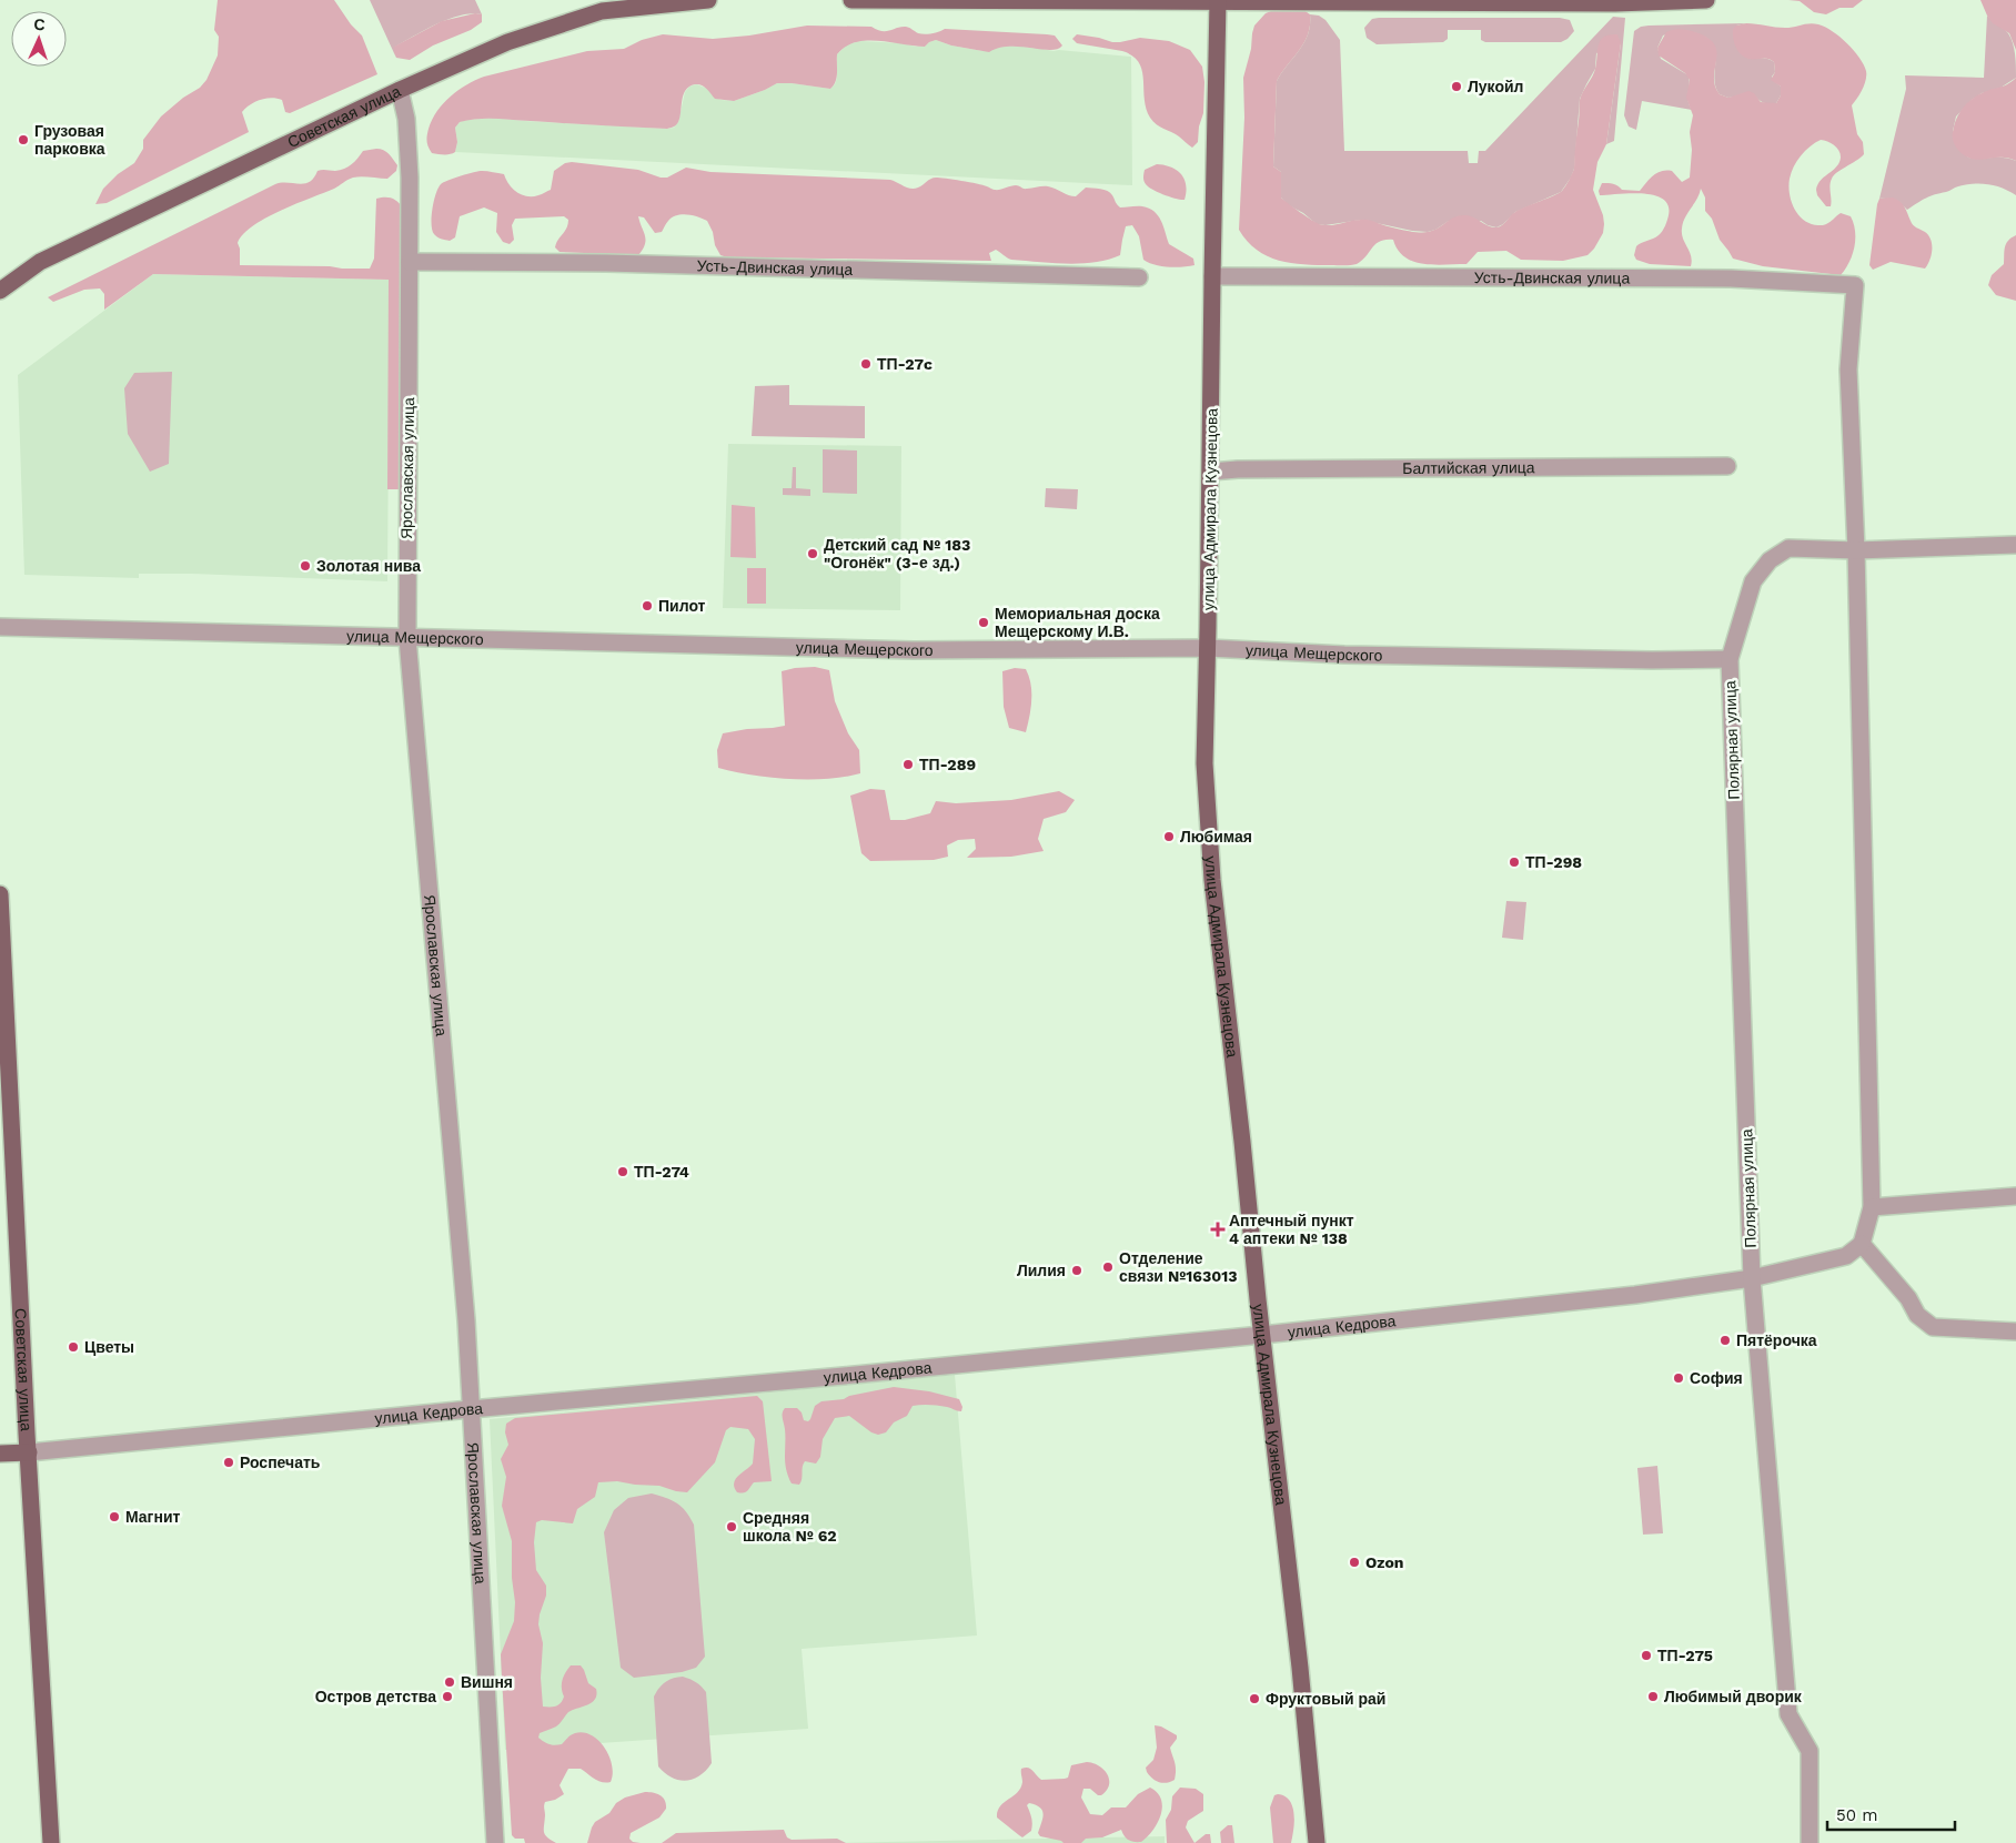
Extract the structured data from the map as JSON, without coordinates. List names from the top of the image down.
{
  "streets": {
    "main road": ["Советская улица", "улица Адмирала Кузнецова", "улица Кедрова"],
    "street": [
      "Усть-Двинская улица",
      "Ярославская улица",
      "Балтийская улица",
      "улица Мещерского",
      "Полярная улица"
    ]
  },
  "crossings": [
    ["Советская улица", "Ярославская улица"],
    ["Советская улица", "улица Кедрова"],
    ["Усть-Двинская улица", "Ярославская улица"],
    ["Усть-Двинская улица", "улица Адмирала Кузнецова"],
    ["Усть-Двинская улица", "Полярная улица"],
    ["Ярославская улица", "улица Мещерского"],
    ["Ярославская улица", "улица Кедрова"],
    ["Балтийская улица", "улица Адмирала Кузнецова"],
    ["улица Адмирала Кузнецова", "улица Мещерского"],
    ["улица Адмирала Кузнецова", "улица Кедрова"],
    ["улица Мещерского", "Полярная улица"],
    ["Полярная улица", "улица Кедрова"]
  ],
  "places": {
    "other": [
      "Лукойл",
      "Грузовая парковка",
      "ТП-27c",
      "Детский сад № 183 \"Огонёк\" (3-е зд.)",
      "Золотая нива",
      "Пилот",
      "Мемориальная доска Мещерскому И.В.",
      "ТП-289",
      "Любимая",
      "ТП-298",
      "ТП-274",
      "Отделение связи №163013",
      "Лилия",
      "Пятёрочка",
      "Цветы",
      "София",
      "Роспечать",
      "Магнит",
      "Средняя школа № 62",
      "Ozon",
      "ТП-275",
      "Вишня",
      "Остров детства",
      "Любимый дворик",
      "Фруктовый рай"
    ],
    "health": ["Аптечный пункт 4 аптеки № 138"]
  },
  "scale_bar": "50 m",
  "north": "top"
}
